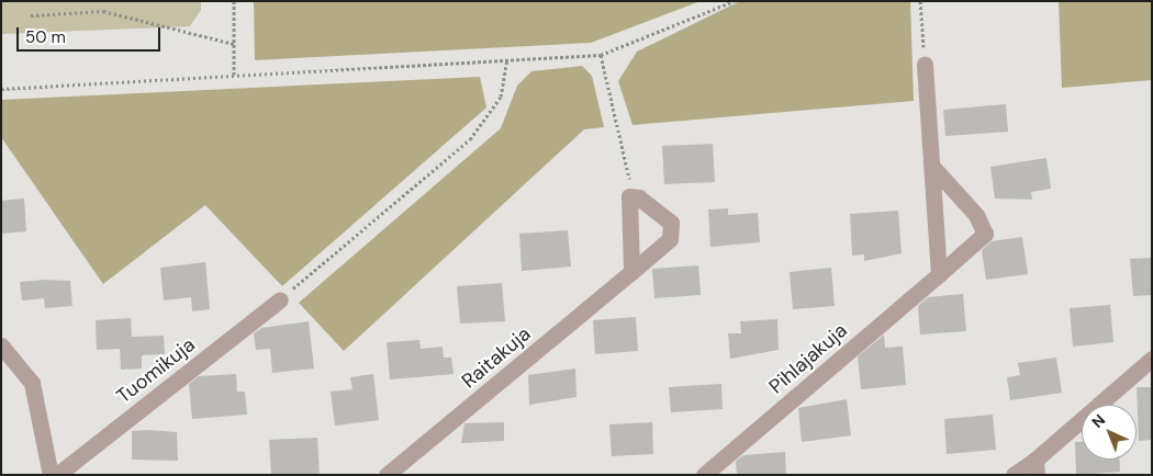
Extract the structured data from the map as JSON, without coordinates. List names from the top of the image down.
{
  "streets": {
    "street": ["Raitakuja", "Pihlajakuja", "Tuomikuja"]
  },
  "scale_bar": "50 m",
  "north": "top left"
}
